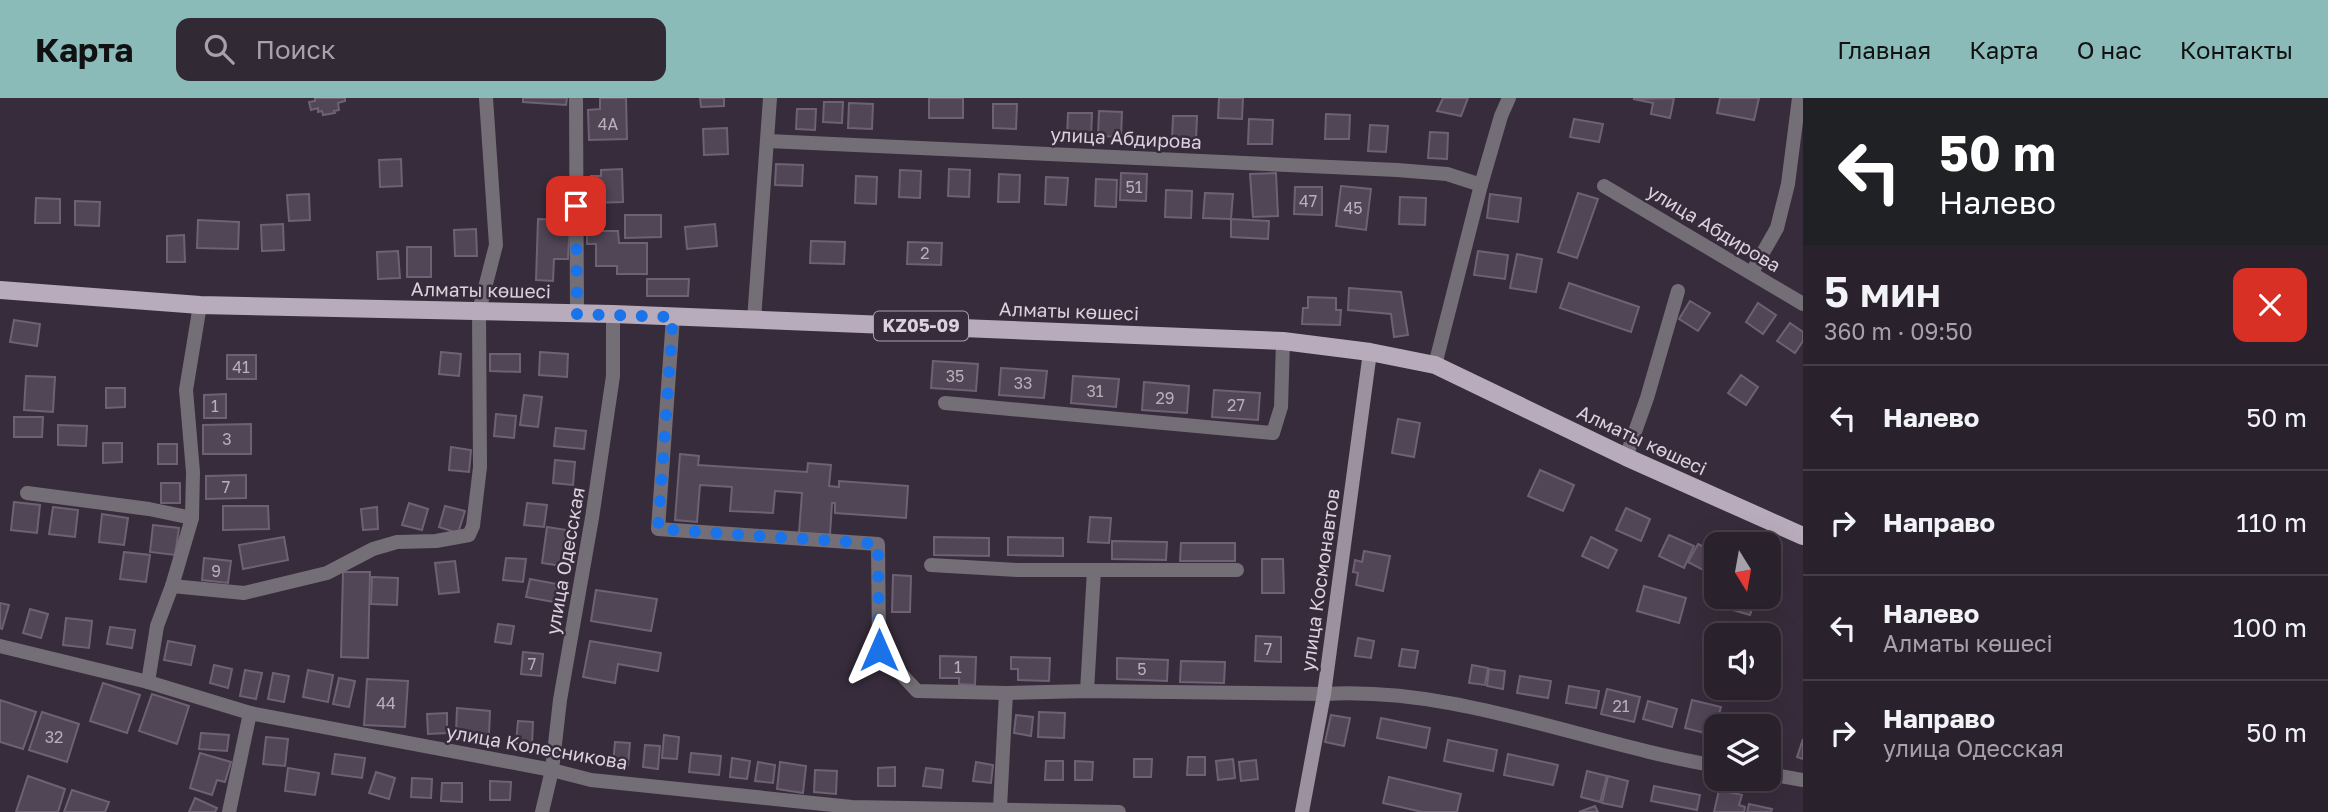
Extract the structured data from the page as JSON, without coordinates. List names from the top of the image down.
{
  "streets": {
    "main road": ["Алматы көшесі", "KZ05-09", "улица Космонавтов"],
    "street": ["улица Абдирова", "улица Одесская", "улица Колесникова"]
  },
  "crossings": [
    ["Алматы көшесі", "улица Одесская"],
    ["Алматы көшесі", "улица Космонавтов"],
    ["улица Одесская", "улица Колесникова"]
  ],
  "house_numbers": [
    "4А",
    "51",
    "47",
    "45",
    "2",
    "41",
    "35",
    "33",
    "31",
    "29",
    "27",
    "1",
    "3",
    "7",
    "9",
    "7",
    "7",
    "1",
    "5",
    "44",
    "21",
    "32"
  ],
  "north": "bottom",
  "page": {
    "header": "Карта",
    "search": "Поиск",
    "nav": [
      "Главная",
      "Карта",
      "О нас",
      "Контакты"
    ],
    "turn": ["50 m", "Налево"],
    "heading": ["5 мин", "360 m · 09:50"],
    "list": [
      {
        "name": "Налево",
        "value": "50 m"
      },
      {
        "name": "Направо",
        "value": "110 m"
      },
      {
        "name": "Налево",
        "note": "Алматы көшесі",
        "value": "100 m"
      },
      {
        "name": "Направо",
        "note": "улица Одесская",
        "value": "50 m"
      }
    ]
  }
}
